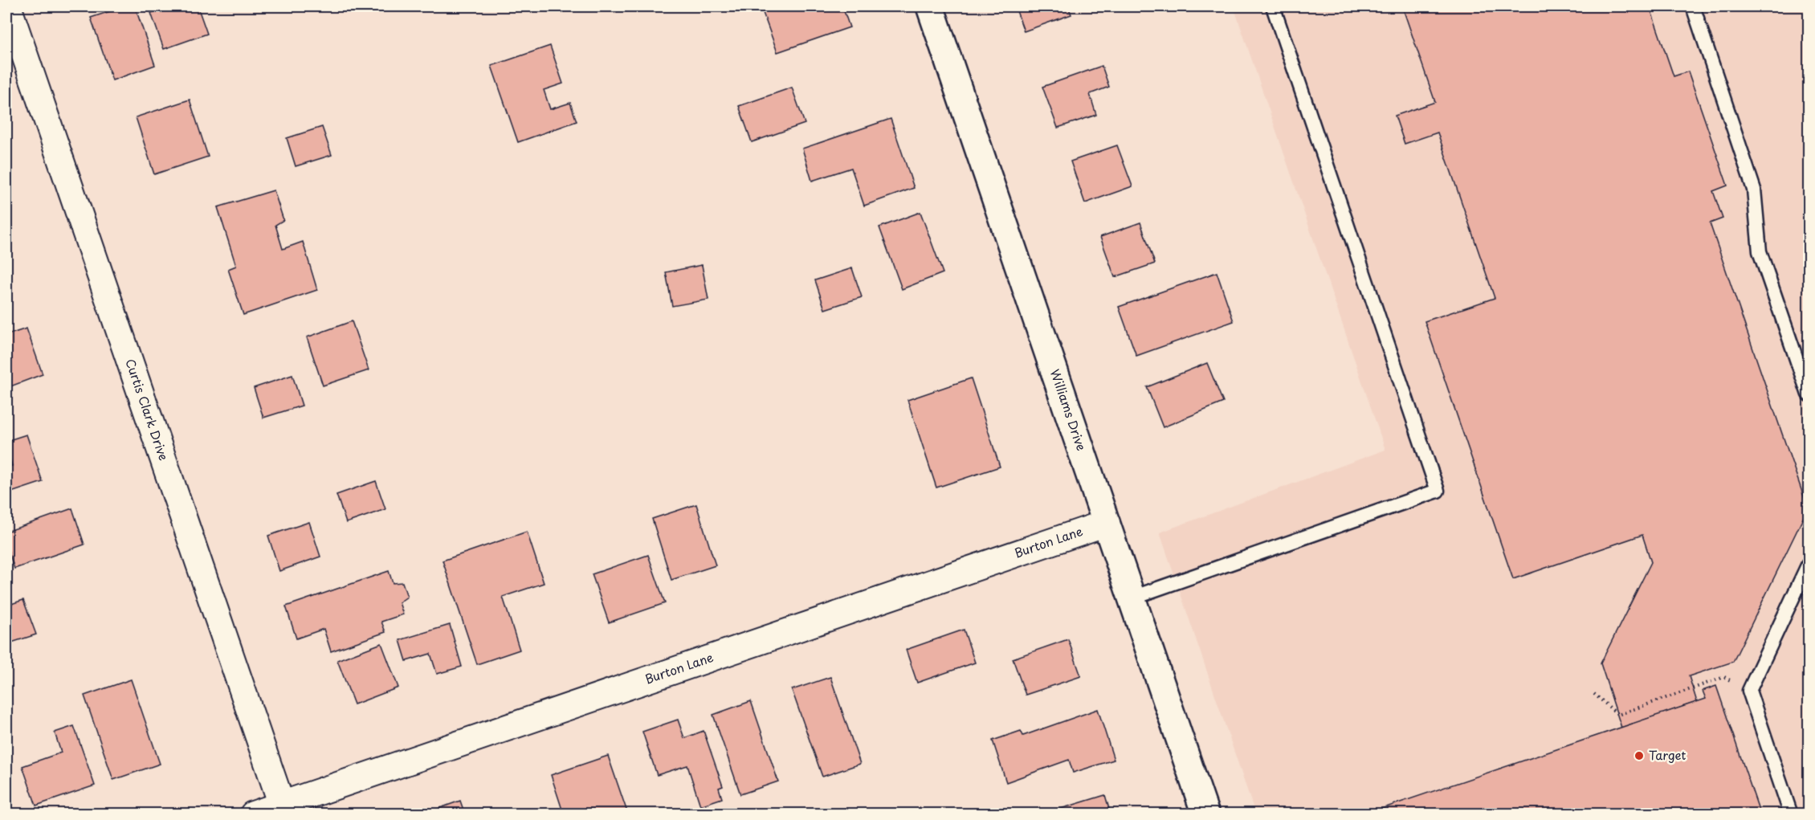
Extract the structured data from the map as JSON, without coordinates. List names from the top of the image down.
{
  "streets": {
    "street": ["Curtis Clark Drive", "Williams Drive", "Burton Lane"]
  },
  "crossings": [
    ["Curtis Clark Drive", "Burton Lane"],
    ["Williams Drive", "Burton Lane"]
  ],
  "places": ["Target"]
}
